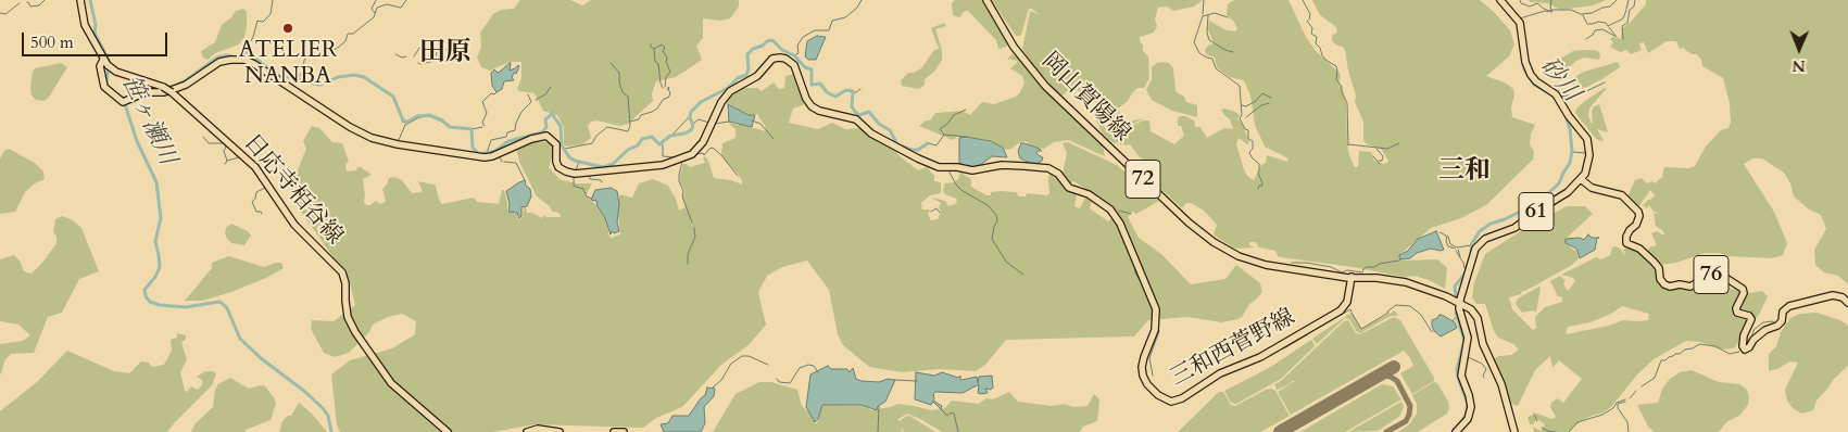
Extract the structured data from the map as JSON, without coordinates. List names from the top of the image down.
{
  "streets": {
    "main road": [
      "岡山賀陽線",
      "72",
      "日応寺栢谷線",
      "61",
      "76",
      "三和西菅野線"
    ]
  },
  "crossings": [
    ["岡山賀陽線", "61"],
    ["岡山賀陽線", "三和西菅野線"],
    ["日応寺栢谷線", "三和西菅野線"],
    ["61", "76"]
  ],
  "districts": ["田原", "三和"],
  "water": ["砂川", "笹ヶ瀬川"],
  "places": ["ATELIER NANBA"],
  "scale_bar": "500 m",
  "north": "bottom"
}
